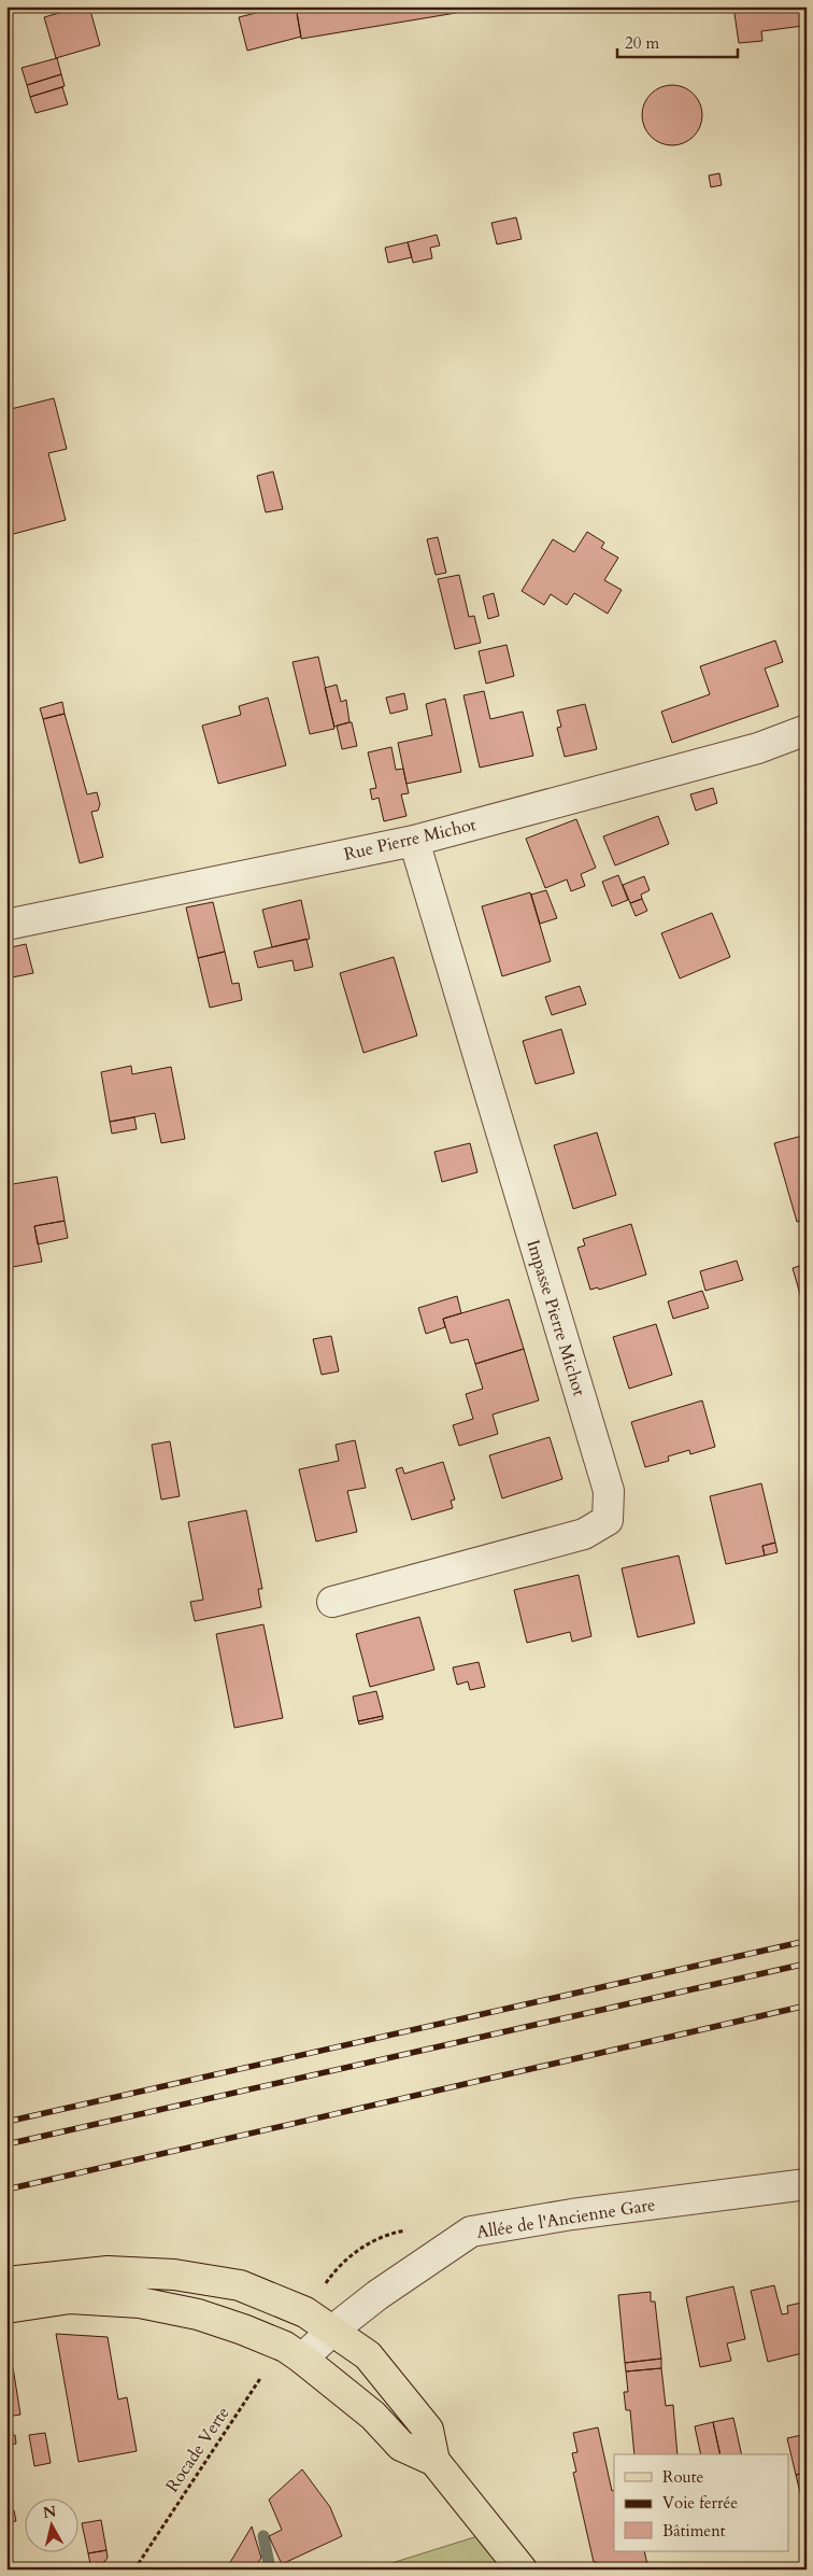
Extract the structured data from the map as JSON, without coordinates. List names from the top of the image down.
{
  "streets": {
    "street": ["Rue Pierre Michot", "Impasse Pierre Michot", "Allée de l'Ancienne Gare"],
    "path": ["Rocade Verte"]
  },
  "crossings": [
    ["Rue Pierre Michot", "Impasse Pierre Michot"],
    ["Allée de l'Ancienne Gare", "Rocade Verte"]
  ],
  "legend": ["Route", "Voie ferrée", "Bâtiment"],
  "scale_bar": "20 m",
  "north": "top"
}
